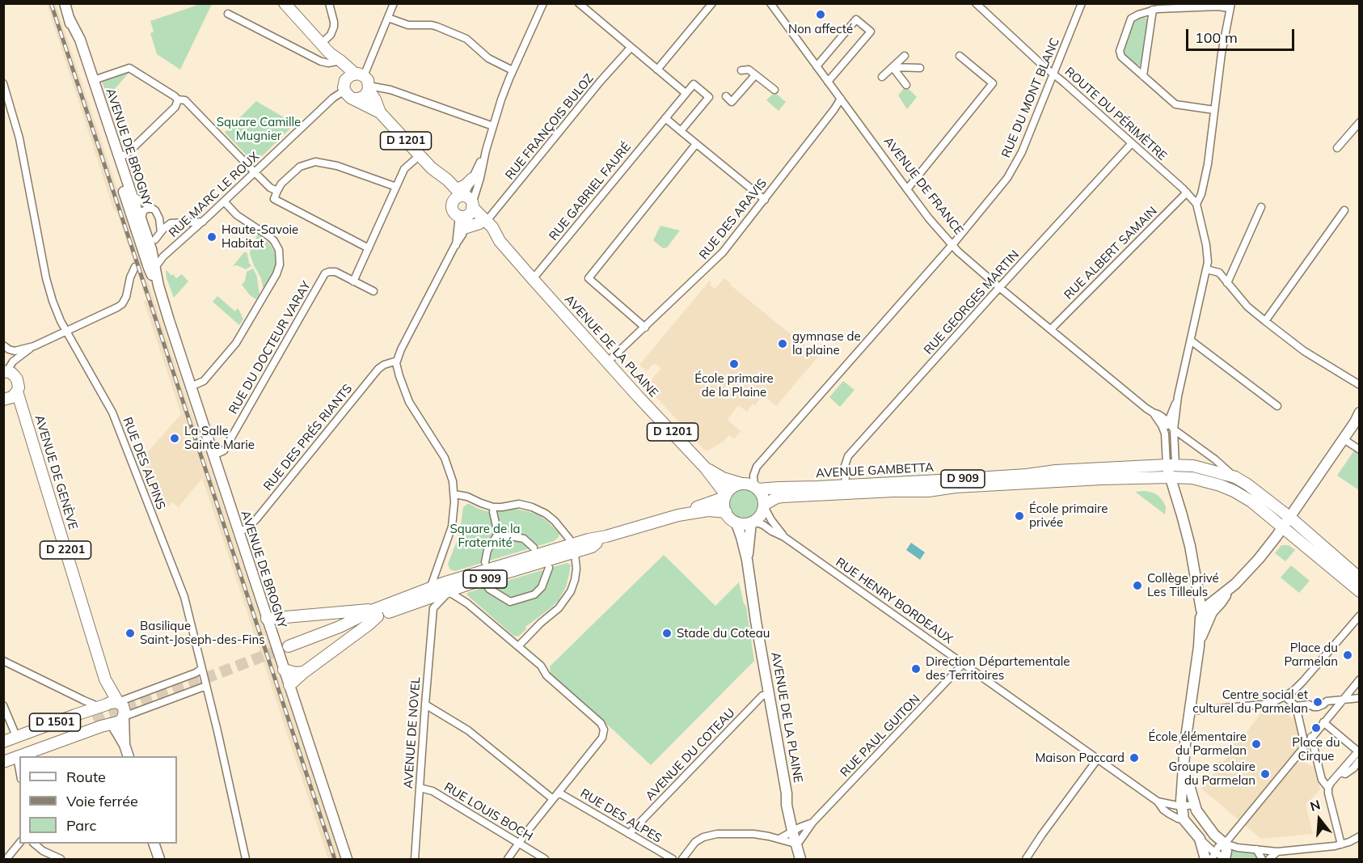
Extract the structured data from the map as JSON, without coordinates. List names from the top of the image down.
{
  "streets": {
    "main road": [
      "D 1201",
      "AVENUE DE BROGNY",
      "AVENUE DE FRANCE",
      "AVENUE DE LA PLAINE",
      "AVENUE GAMBETTA",
      "AVENUE DE GENÈVE",
      "D 909",
      "D 2201",
      "D 1501"
    ],
    "street": [
      "RUE DU MONT BLANC",
      "ROUTE DU PÉRIMÈTRE",
      "RUE FRANÇOIS BULOZ",
      "RUE GABRIEL FAURÉ",
      "RUE MARC LE ROUX",
      "RUE DES ARAVIS",
      "RUE ALBERT SAMAIN",
      "RUE GEORGES MARTIN",
      "RUE DU DOCTEUR VARAY",
      "RUE DES PRÉS RIANTS",
      "RUE DES ALPINS",
      "RUE HENRY BORDEAUX",
      "AVENUE DE NOVEL",
      "RUE PAUL GUITON",
      "AVENUE DU COTEAU",
      "RUE LOUIS BOCH",
      "RUE DES ALPES"
    ]
  },
  "crossings": [
    ["RUE DU MONT BLANC", "ROUTE DU PÉRIMÈTRE"],
    ["RUE DU MONT BLANC", "AVENUE DE FRANCE"],
    ["RUE DU MONT BLANC", "AVENUE DE LA PLAINE"],
    ["RUE DU MONT BLANC", "AVENUE GAMBETTA"],
    ["RUE DU MONT BLANC", "D 909"],
    ["RUE DU MONT BLANC", "RUE HENRY BORDEAUX"],
    ["ROUTE DU PÉRIMÈTRE", "RUE ALBERT SAMAIN"],
    ["ROUTE DU PÉRIMÈTRE", "RUE GEORGES MARTIN"],
    ["RUE FRANÇOIS BULOZ", "AVENUE DE LA PLAINE"],
    ["D 1201", "RUE MARC LE ROUX"],
    ["D 1201", "AVENUE DE LA PLAINE"],
    ["AVENUE DE BROGNY", "RUE MARC LE ROUX"],
    ["AVENUE DE BROGNY", "RUE DU DOCTEUR VARAY"],
    ["AVENUE DE BROGNY", "RUE DES PRÉS RIANTS"],
    ["AVENUE DE FRANCE", "RUE DES ARAVIS"],
    ["AVENUE DE FRANCE", "RUE ALBERT SAMAIN"],
    ["AVENUE DE FRANCE", "RUE GEORGES MARTIN"],
    ["AVENUE DE FRANCE", "AVENUE GAMBETTA"],
    ["AVENUE DE FRANCE", "D 909"],
    ["RUE GABRIEL FAURÉ", "AVENUE DE LA PLAINE"],
    ["RUE DES ARAVIS", "AVENUE DE LA PLAINE"],
    ["RUE GEORGES MARTIN", "AVENUE GAMBETTA"],
    ["AVENUE DE LA PLAINE", "AVENUE GAMBETTA"],
    ["AVENUE DE LA PLAINE", "D 909"],
    ["AVENUE DE LA PLAINE", "RUE HENRY BORDEAUX"],
    ["AVENUE DE LA PLAINE", "RUE PAUL GUITON"],
    ["AVENUE DE LA PLAINE", "AVENUE DU COTEAU"],
    ["AVENUE GAMBETTA", "D 909"],
    ["AVENUE GAMBETTA", "RUE HENRY BORDEAUX"],
    ["AVENUE DE GENÈVE", "D 1501"],
    ["D 909", "RUE HENRY BORDEAUX"],
    ["RUE HENRY BORDEAUX", "RUE PAUL GUITON"],
    ["AVENUE DE NOVEL", "RUE LOUIS BOCH"],
    ["AVENUE DU COTEAU", "RUE DES ALPES"]
  ],
  "parks": ["Square Camille Mugnier", "Square de la Fraternité"],
  "places": [
    "Non affecté",
    "Haute-Savoie Habitat",
    "gymnase de la plaine",
    "École primaire de la Plaine",
    "La Salle Sainte Marie",
    "École primaire privée",
    "Collège privé Les Tilleuls",
    "Basilique Saint-Joseph-des-Fins",
    "Stade du Coteau",
    "Place du Parmelan",
    "Direction Départementale des Territoires",
    "Centre social et culturel du Parmelan",
    "Place du Cirque",
    "École élémentaire du Parmelan",
    "Maison Paccard",
    "Groupe scolaire du Parmelan"
  ],
  "legend": ["Route", "Voie ferrée", "Parc"],
  "scale_bar": "100 m",
  "north": "top"
}
